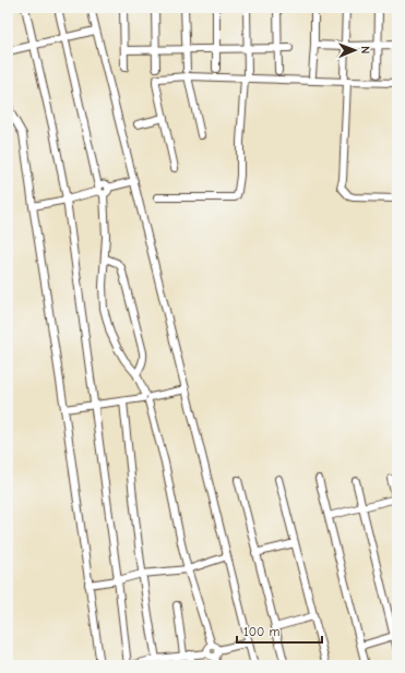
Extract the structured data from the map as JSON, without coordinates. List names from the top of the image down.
{
  "scale_bar": "100 m",
  "north": "right"
}
